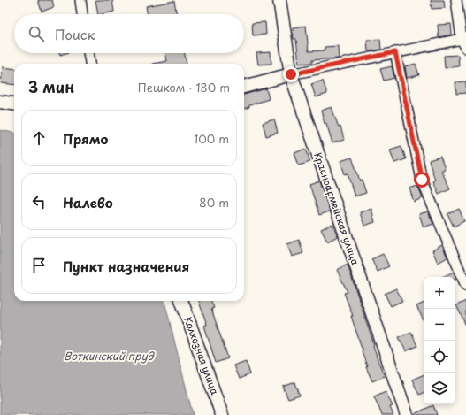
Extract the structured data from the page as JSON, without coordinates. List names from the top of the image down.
{
  "streets": {
    "street": ["Красноармейская улица", "Колхозная улица"]
  },
  "water": ["Воткинский пруд"],
  "page": {
    "search": "Поиск",
    "heading": ["3 мин", "Пешком · 180 m"],
    "list": [
      ["Прямо", "100 m"],
      ["Налево", "80 m"],
      "Пункт назначения"
    ],
    "map_buttons": ["+", "−"]
  }
}
